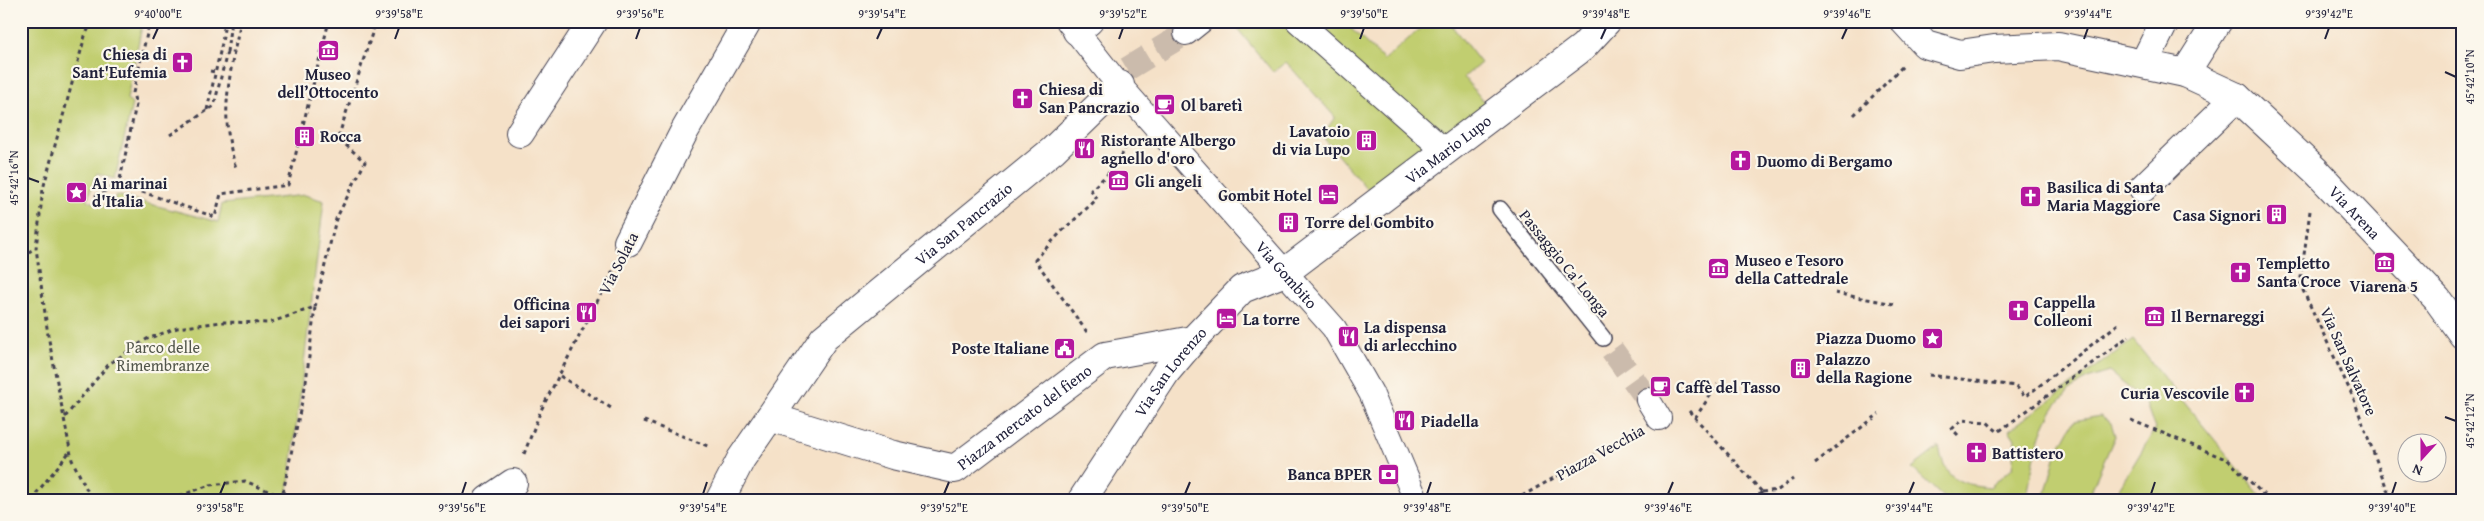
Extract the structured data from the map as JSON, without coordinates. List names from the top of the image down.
{
  "streets": {
    "street": [
      "Via Mario Lupo",
      "Via Arena",
      "Via San Pancrazio",
      "Via Solata",
      "Via Gombito",
      "Via San Lorenzo",
      "Piazza mercato del fieno"
    ],
    "lane": ["Passaggio Ca' Longa"],
    "path": ["Via San Salvatore", "Piazza Vecchia"]
  },
  "crossings": [
    ["Via Mario Lupo", "Via Gombito"],
    ["Via Mario Lupo", "Via San Lorenzo"],
    ["Via Arena", "Via San Salvatore"],
    ["Via San Pancrazio", "Via Gombito"],
    ["Via San Pancrazio", "Piazza mercato del fieno"],
    ["Via Gombito", "Via San Lorenzo"],
    ["Via San Lorenzo", "Piazza mercato del fieno"]
  ],
  "parks": ["Parco delle Rimembranze"],
  "places": {
    "museum": [
      "Museo dell’Ottocento",
      "Gli angeli",
      "Viarena 5",
      "Museo e Tesoro della Cattedrale",
      "Il Bernareggi"
    ],
    "church": [
      "Chiesa di Sant'Eufemia",
      "Chiesa di San Pancrazio",
      "Duomo di Bergamo",
      "Basilica di Santa Maria Maggiore",
      "Templetto Santa Croce",
      "Cappella Colleoni",
      "Curia Vescovile",
      "Battistero"
    ],
    "cafe": ["Ol baretì", "Caffè del Tasso"],
    "building": [
      "Rocca",
      "Lavatoio di via Lupo",
      "Casa Signori",
      "Torre del Gombito",
      "Palazzo della Ragione"
    ],
    "restaurant": [
      "Ristorante Albergo agnello d'oro",
      "Officina dei sapori",
      "La dispensa di arlecchino",
      "Piadella"
    ],
    "place": ["Ai marinai d'Italia", "Piazza Duomo"],
    "hotel": ["Gombit Hotel", "La torre"],
    "public building": ["Poste Italiane"],
    "bank": ["Banca BPER"]
  },
  "north": "bottom",
  "coordinates": [
    "9°40'00\"E",
    "9°39'58\"E",
    "9°39'56\"E",
    "9°39'54\"E",
    "9°39'52\"E",
    "9°39'50\"E",
    "9°39'48\"E",
    "9°39'46\"E",
    "9°39'44\"E",
    "9°39'42\"E",
    "45°42'10\"N",
    "45°42'16\"N",
    "45°42'12\"N",
    "9°39'40\"E"
  ]
}
